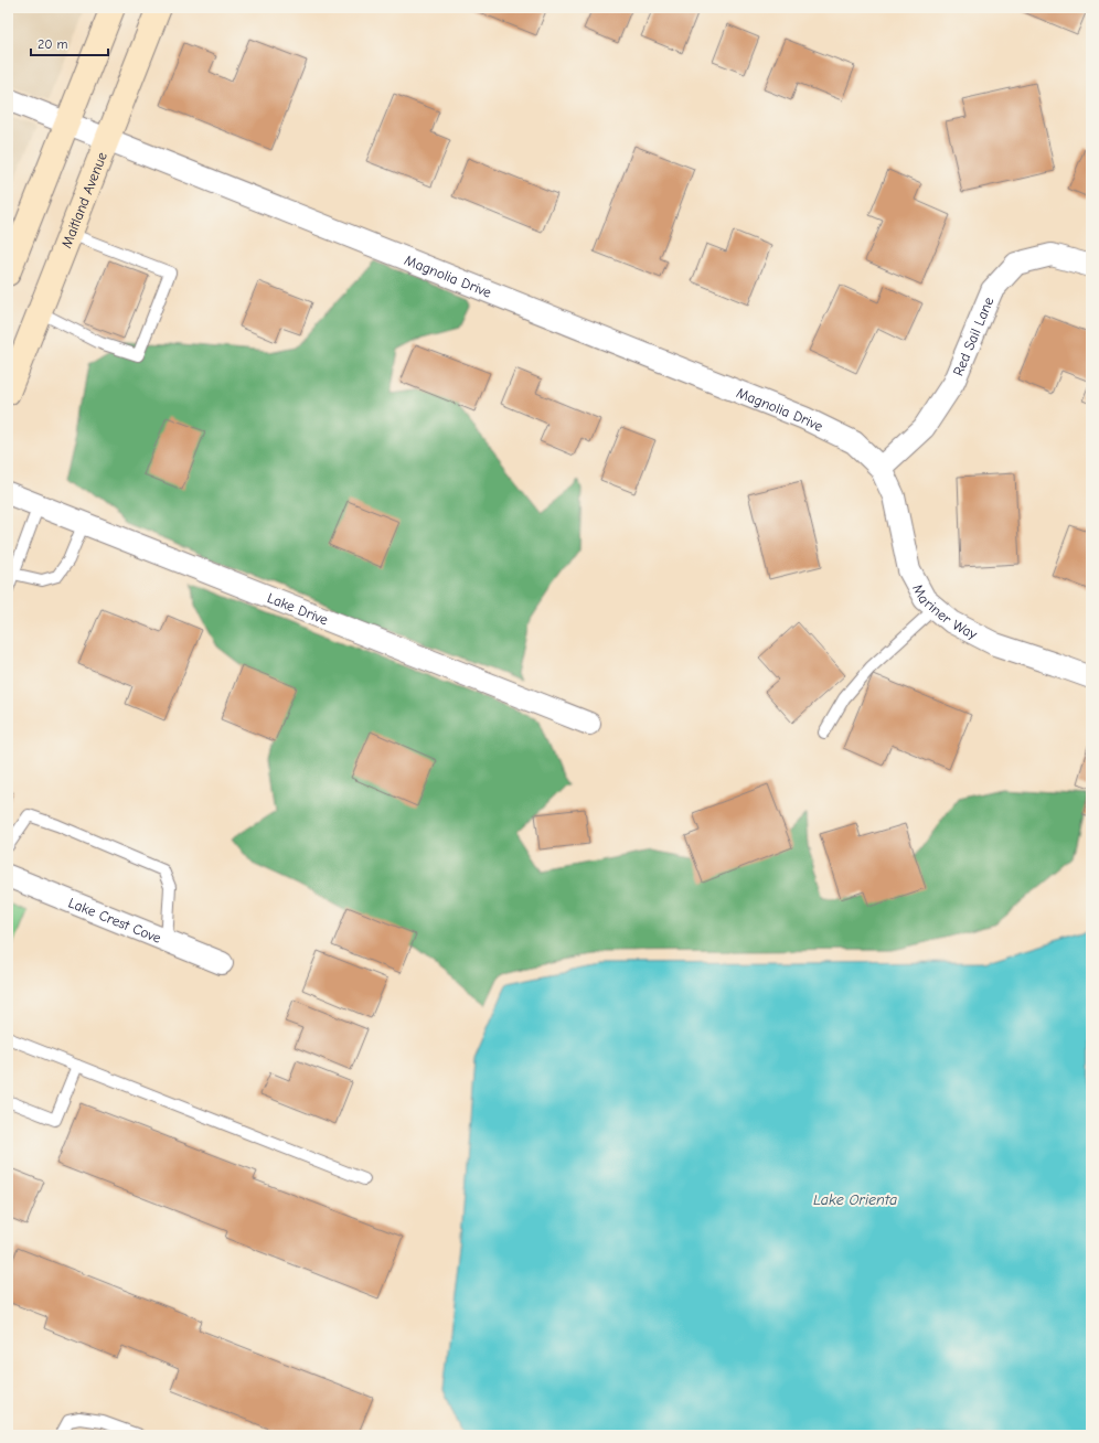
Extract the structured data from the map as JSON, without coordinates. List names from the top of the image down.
{
  "streets": {
    "main road": ["Maitland Avenue"],
    "street": [
      "Magnolia Drive",
      "Red Sail Lane",
      "Mariner Way",
      "Lake Drive",
      "Lake Crest Cove"
    ]
  },
  "crossings": [
    ["Maitland Avenue", "Magnolia Drive"],
    ["Magnolia Drive", "Red Sail Lane"],
    ["Magnolia Drive", "Mariner Way"],
    ["Red Sail Lane", "Mariner Way"]
  ],
  "water": ["Lake Orienta"],
  "scale_bar": "20 m"
}
